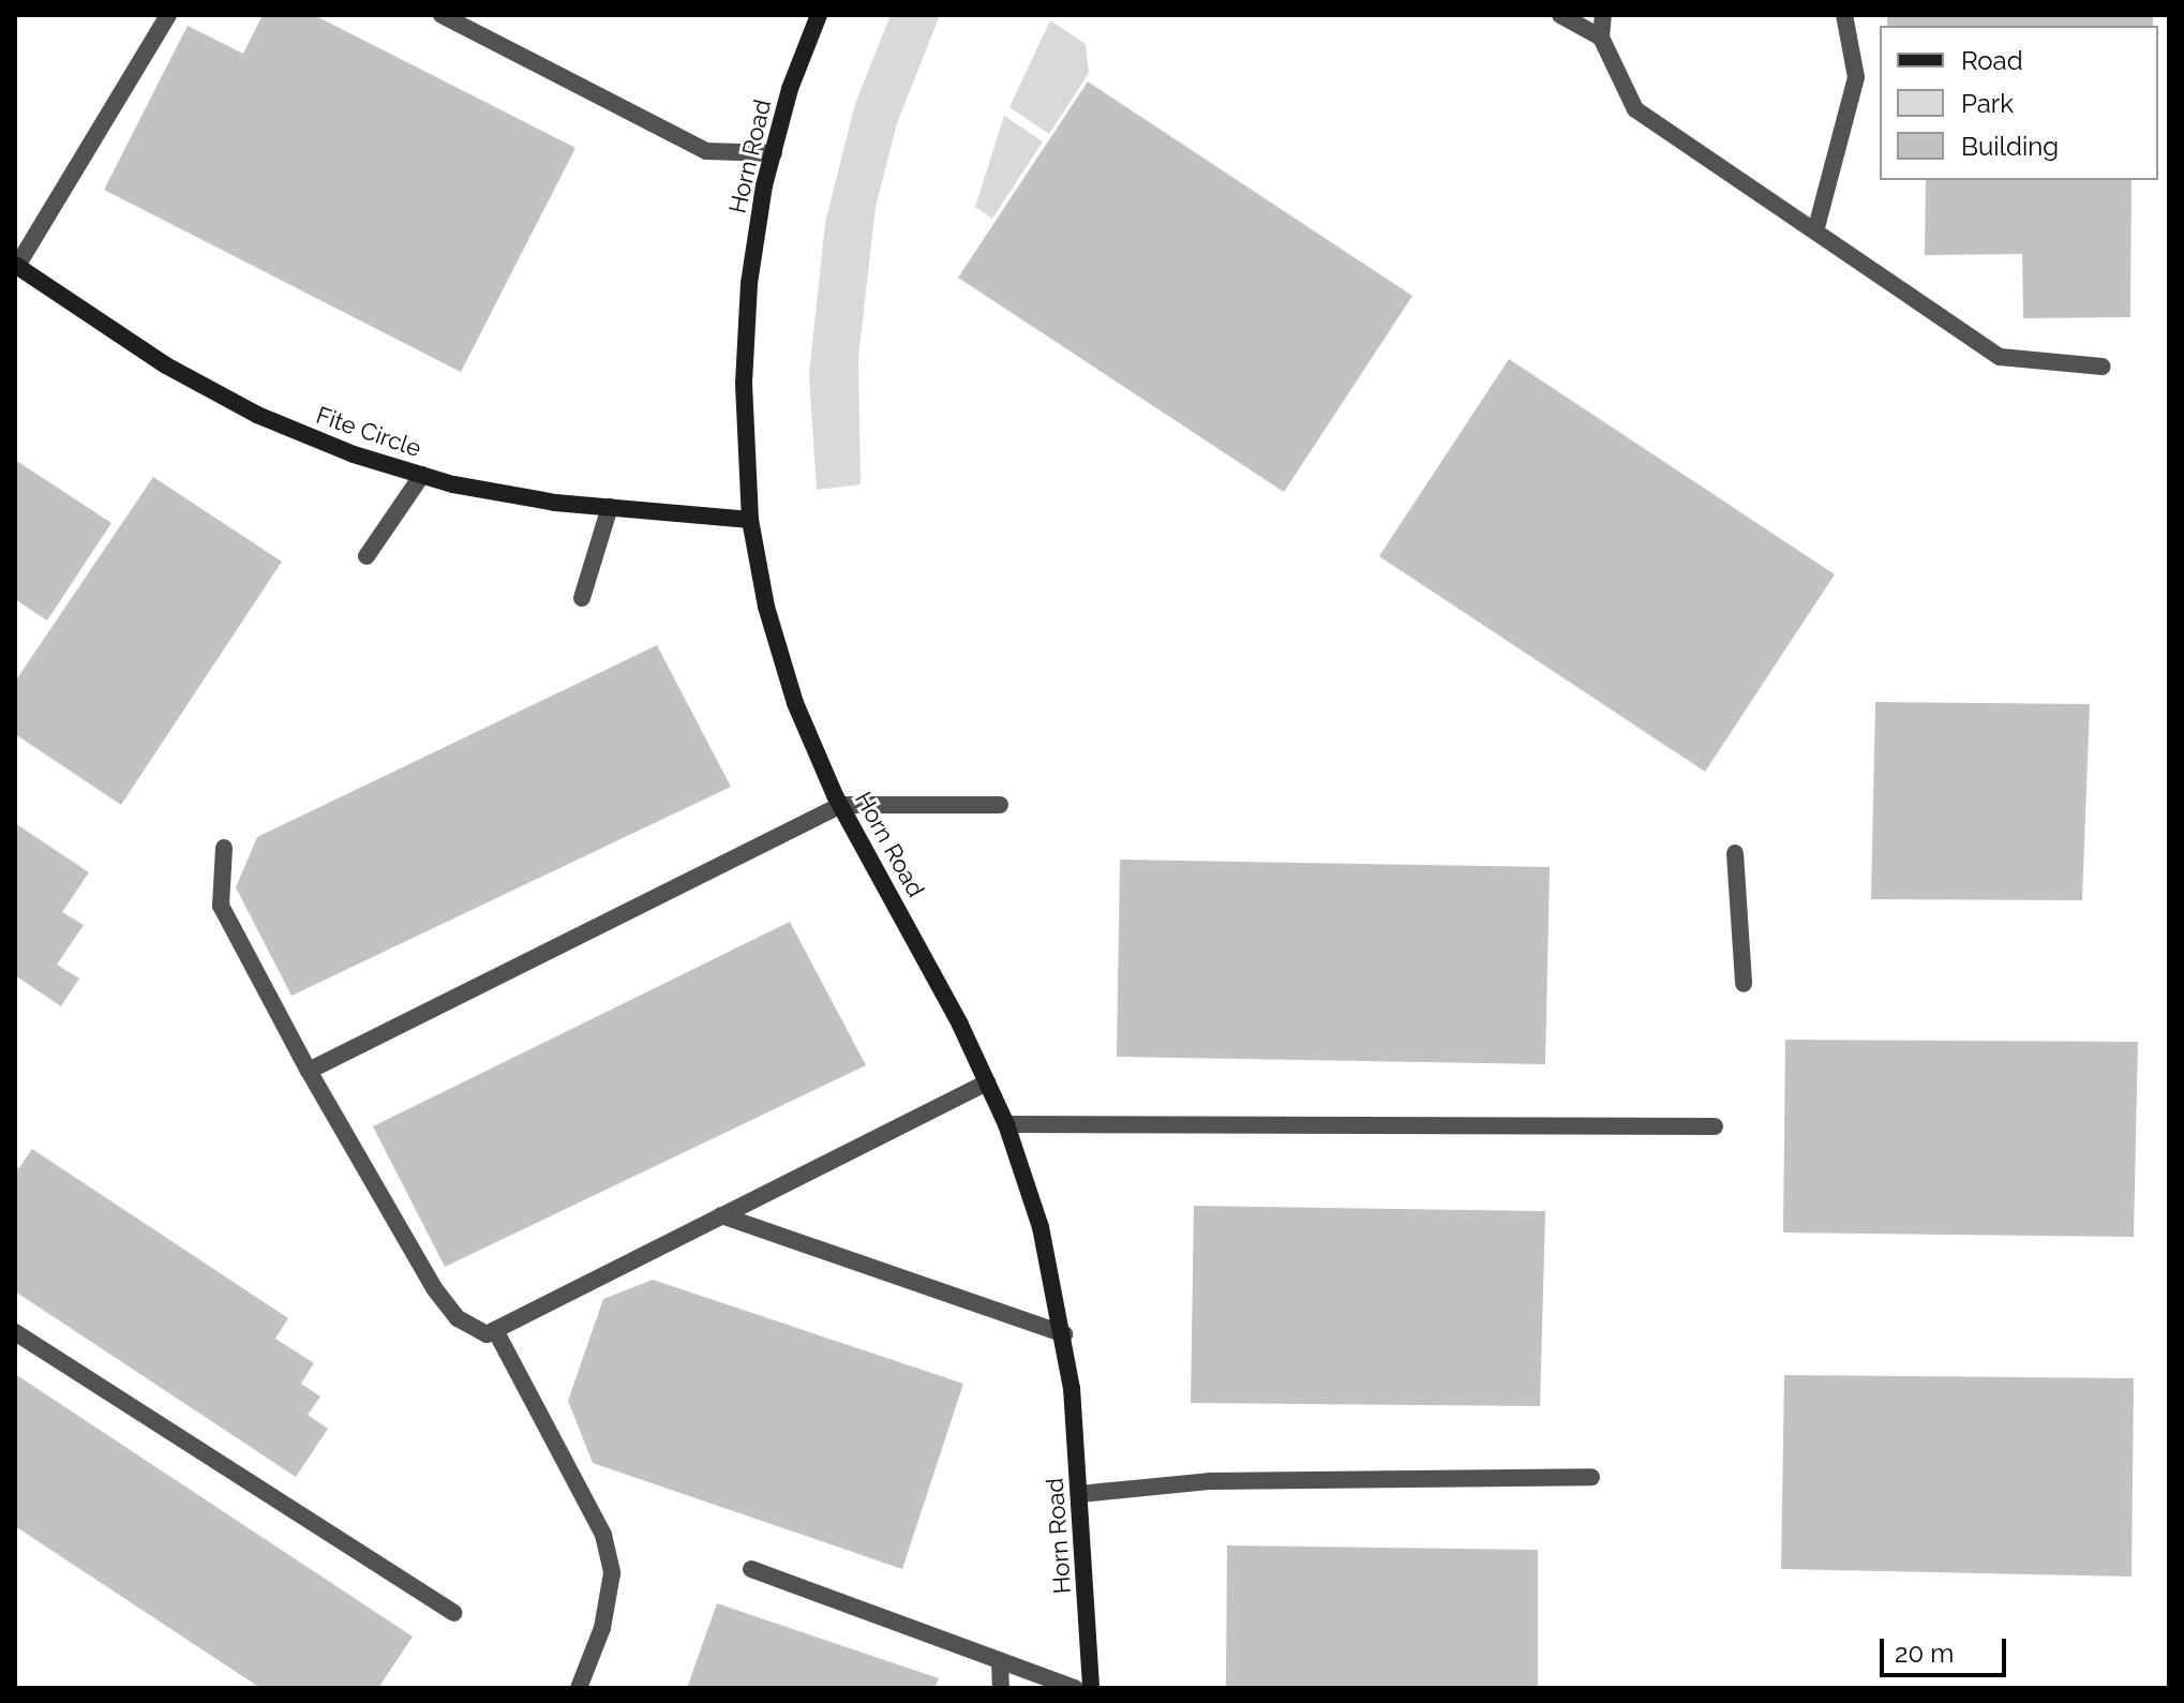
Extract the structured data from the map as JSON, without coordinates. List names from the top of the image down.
{
  "streets": {
    "street": ["Horn Road", "Fite Circle"]
  },
  "crossings": [
    ["Horn Road", "Fite Circle"]
  ],
  "legend": ["Road", "Park", "Building"],
  "scale_bar": "20 m"
}
